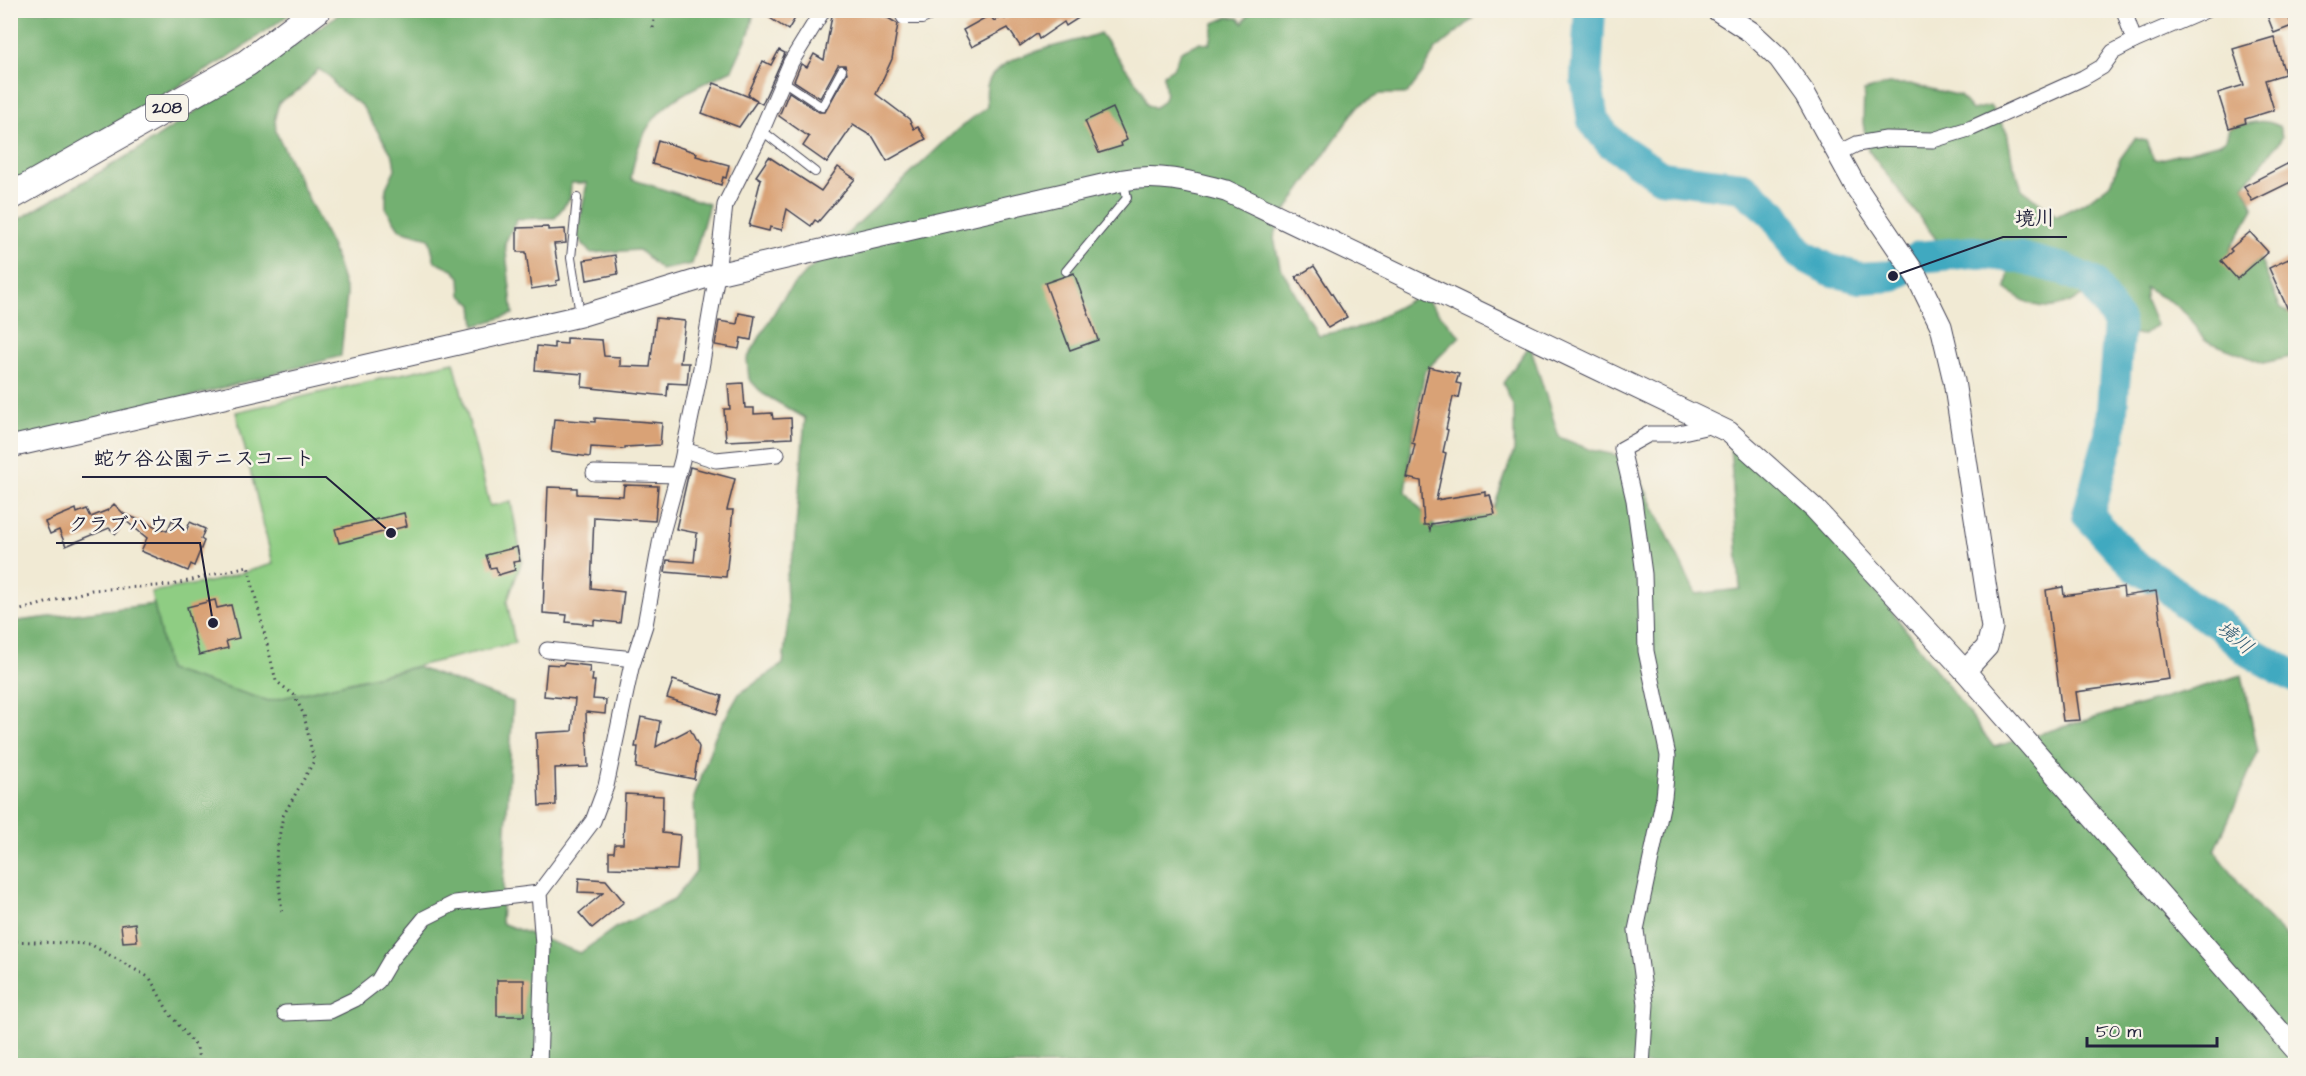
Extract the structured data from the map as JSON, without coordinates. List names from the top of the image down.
{
  "streets": {
    "highway": ["208"]
  },
  "water": ["境川"],
  "places": ["境川", "蛇ケ谷公園テニスコート", "クラブハウス"],
  "scale_bar": "50 m"
}
